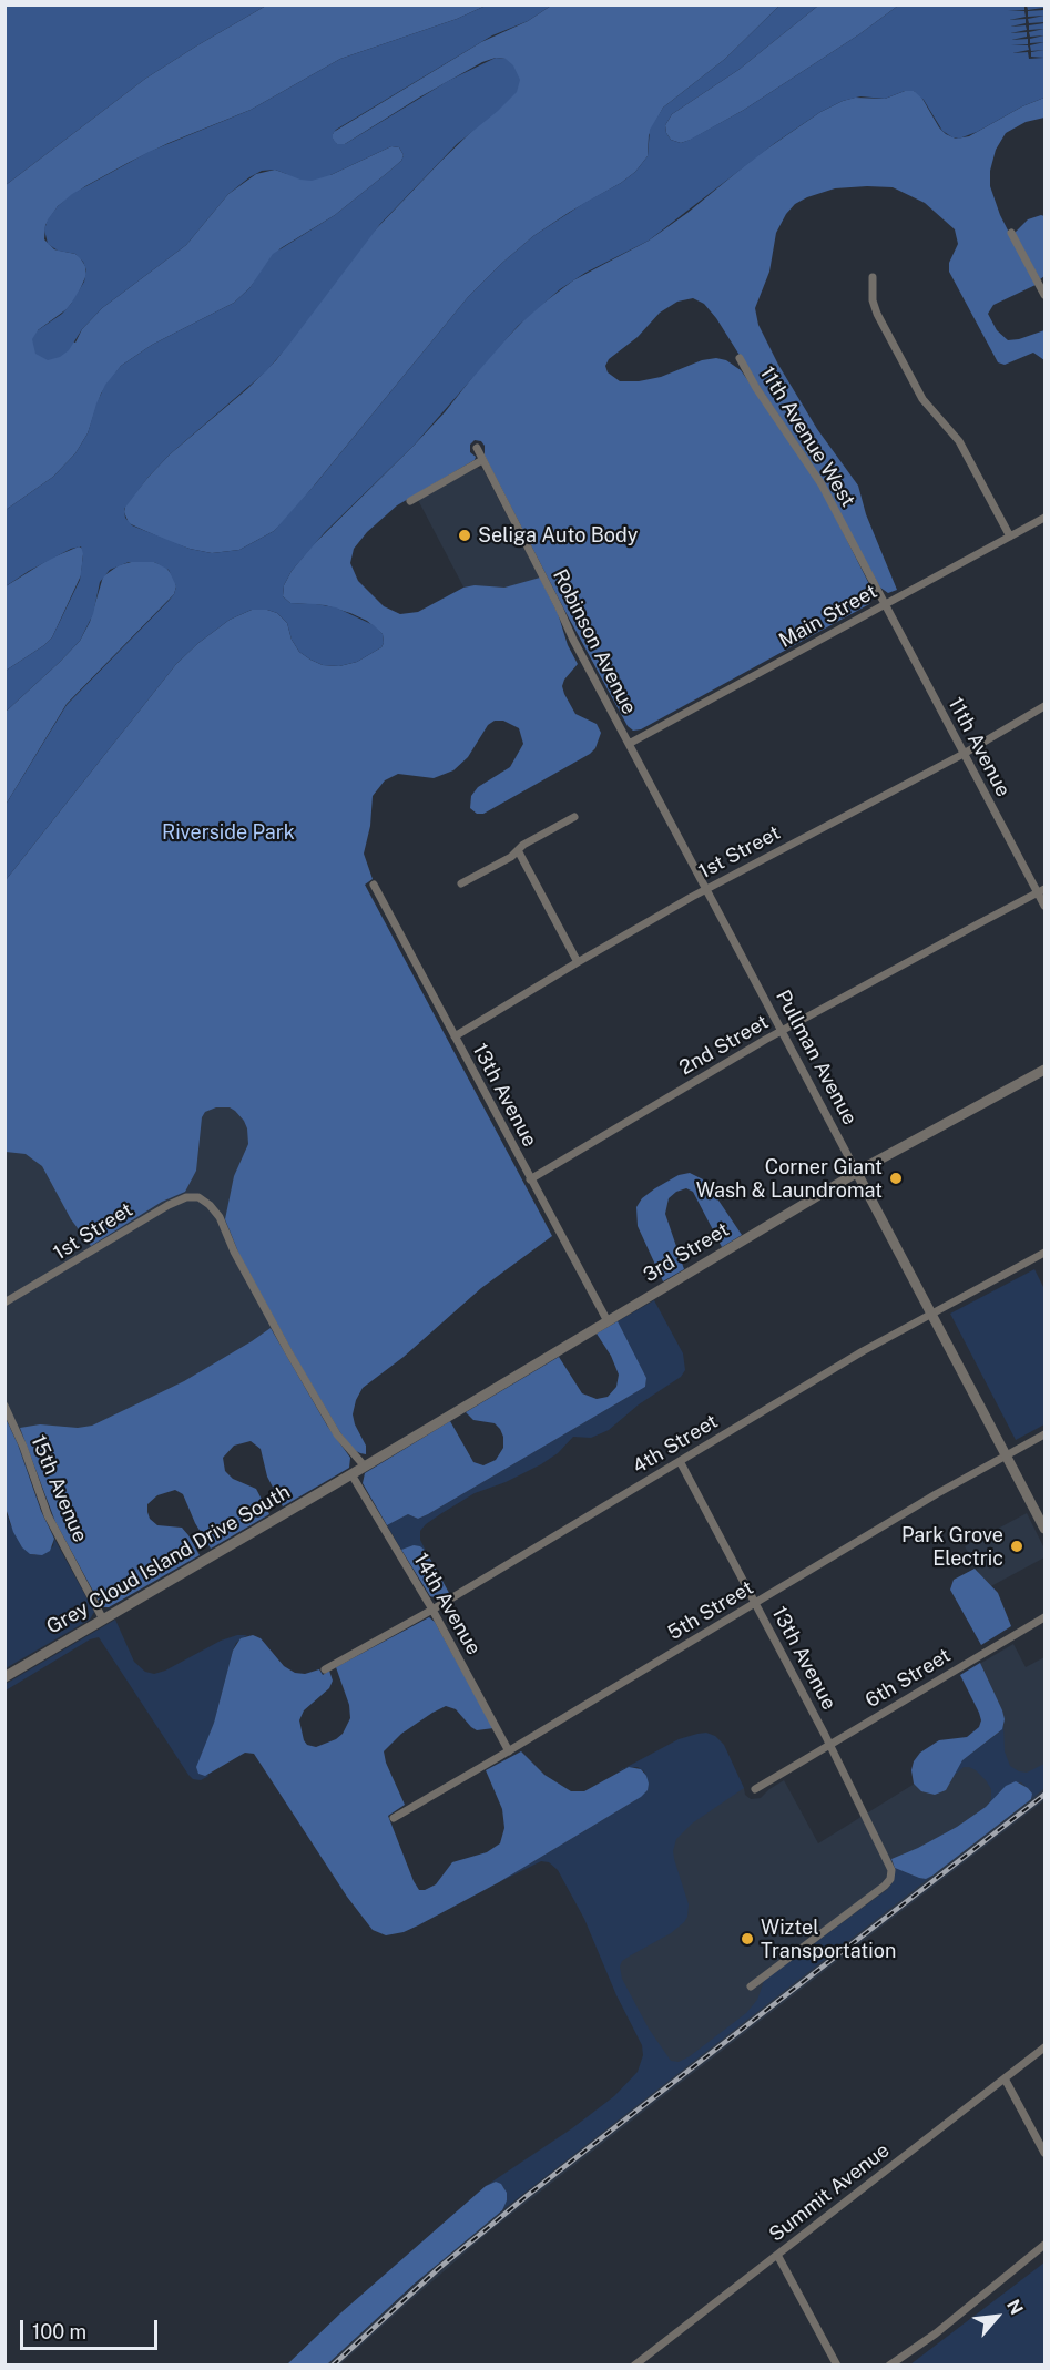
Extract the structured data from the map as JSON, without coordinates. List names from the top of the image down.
{
  "streets": {
    "street": [
      "11th Avenue West",
      "Main Street",
      "Robinson Avenue",
      "11th Avenue",
      "1st Street",
      "2nd Street",
      "Pullman Avenue",
      "13th Avenue",
      "3rd Street",
      "4th Street",
      "15th Avenue",
      "Grey Cloud Island Drive South",
      "14th Avenue",
      "5th Street",
      "6th Street",
      "Summit Avenue"
    ]
  },
  "crossings": [
    ["11th Avenue West", "Main Street"],
    ["11th Avenue West", "11th Avenue"],
    ["Main Street", "Robinson Avenue"],
    ["Main Street", "11th Avenue"],
    ["Main Street", "Pullman Avenue"],
    ["Robinson Avenue", "Pullman Avenue"],
    ["11th Avenue", "1st Street"],
    ["11th Avenue", "2nd Street"],
    ["1st Street", "Pullman Avenue"],
    ["1st Street", "13th Avenue"],
    ["1st Street", "3rd Street"],
    ["2nd Street", "Pullman Avenue"],
    ["2nd Street", "13th Avenue"],
    ["Pullman Avenue", "3rd Street"],
    ["Pullman Avenue", "4th Street"],
    ["Pullman Avenue", "5th Street"],
    ["13th Avenue", "3rd Street"],
    ["13th Avenue", "4th Street"],
    ["13th Avenue", "5th Street"],
    ["13th Avenue", "6th Street"],
    ["3rd Street", "Grey Cloud Island Drive South"],
    ["3rd Street", "14th Avenue"],
    ["4th Street", "14th Avenue"],
    ["15th Avenue", "Grey Cloud Island Drive South"],
    ["Grey Cloud Island Drive South", "14th Avenue"],
    ["14th Avenue", "5th Street"]
  ],
  "parks": ["Riverside Park"],
  "places": [
    "Seliga Auto Body",
    "Corner Giant Wash & Laundromat",
    "Park Grove Electric",
    "Wiztel Transportation"
  ],
  "scale_bar": "100 m",
  "north": "top right"
}
